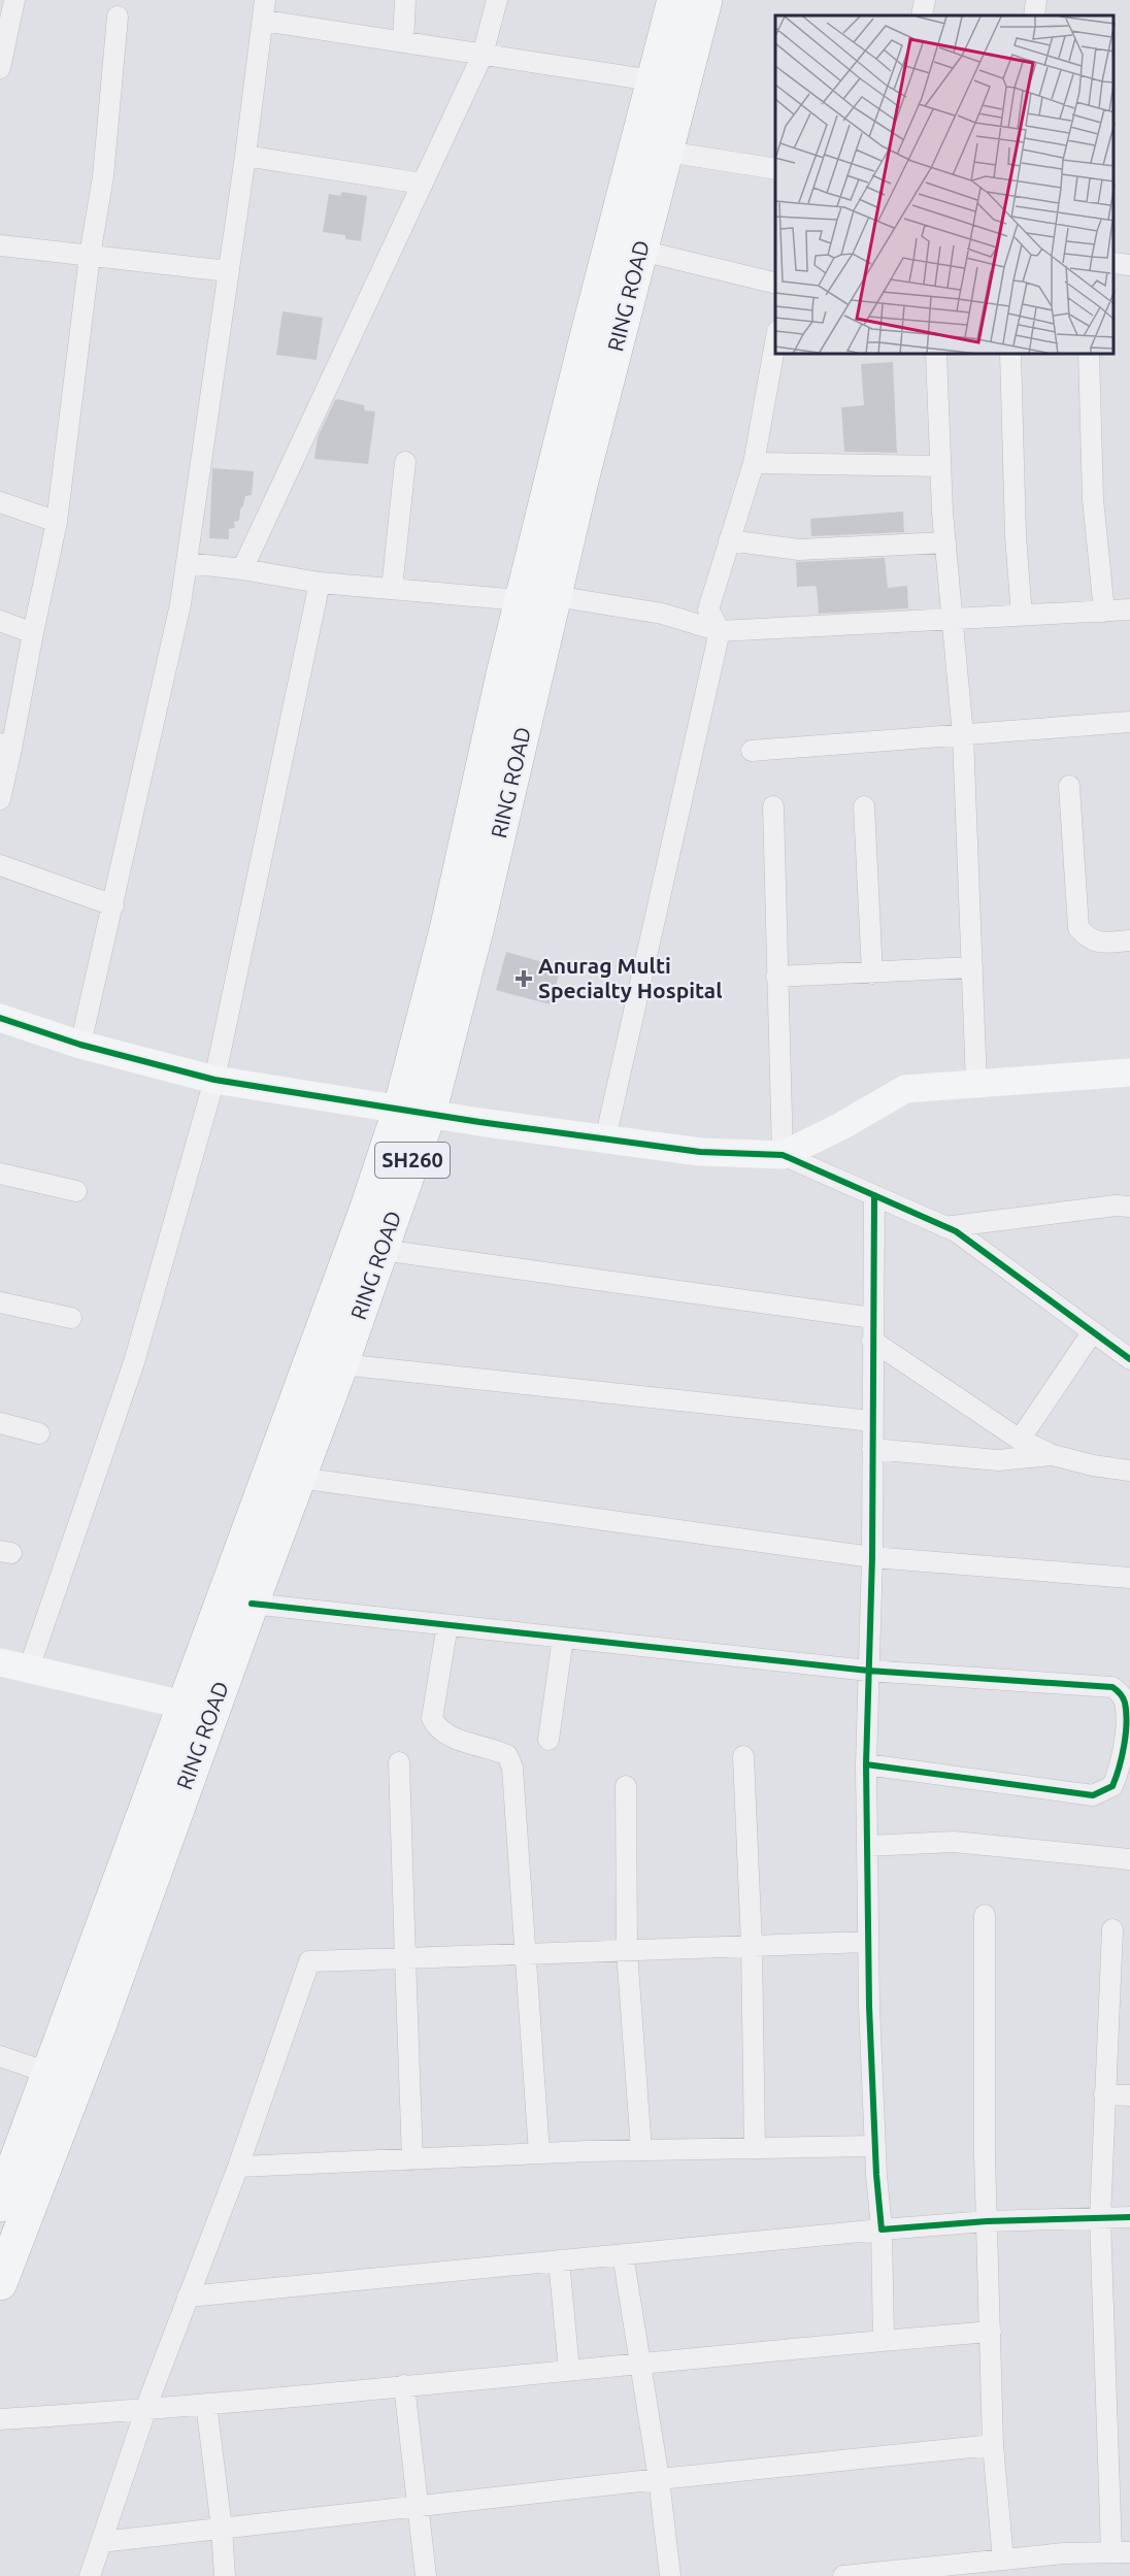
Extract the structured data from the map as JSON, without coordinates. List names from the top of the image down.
{
  "streets": {
    "highway": ["RING ROAD", "SH260"]
  },
  "places": {
    "health": ["Anurag Multi Specialty Hospital"]
  }
}
